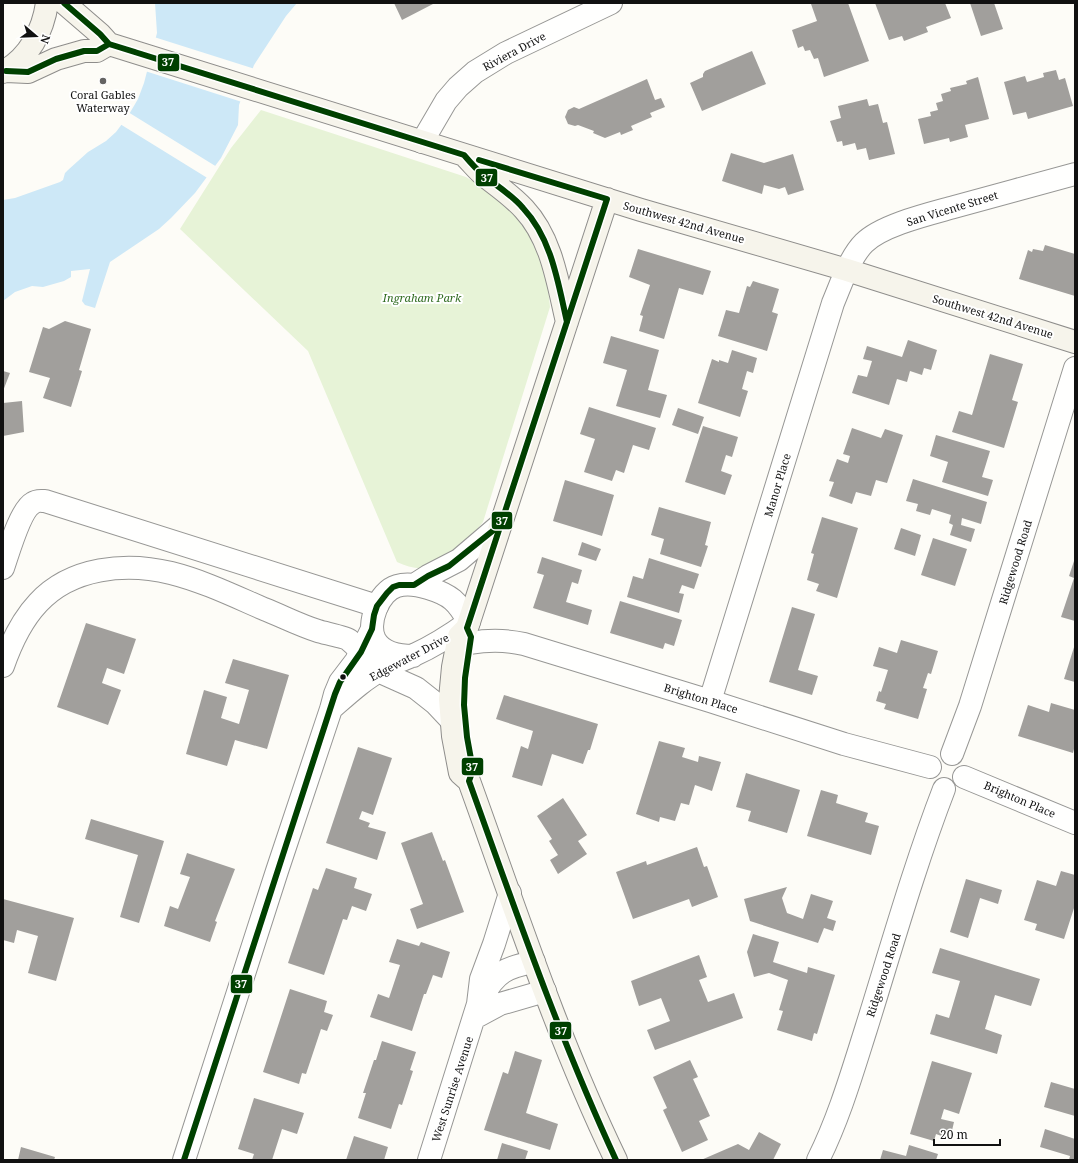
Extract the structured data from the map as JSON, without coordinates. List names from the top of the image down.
{
  "streets": {
    "main road": ["Southwest 42nd Avenue"],
    "street": [
      "Riviera Drive",
      "San Vicente Street",
      "Manor Place",
      "Ridgewood Road",
      "Edgewater Drive",
      "Brighton Place",
      "West Sunrise Avenue"
    ]
  },
  "crossings": [
    ["Riviera Drive", "Southwest 42nd Avenue"],
    ["San Vicente Street", "Southwest 42nd Avenue"],
    ["San Vicente Street", "Manor Place"],
    ["Southwest 42nd Avenue", "Manor Place"],
    ["Manor Place", "Brighton Place"],
    ["Ridgewood Road", "Brighton Place"],
    ["Edgewater Drive", "Brighton Place"]
  ],
  "parks": ["Ingraham Park"],
  "places": ["Coral Gables Waterway"],
  "lines": ["transit line 37"],
  "scale_bar": "20 m",
  "north": "right"
}
